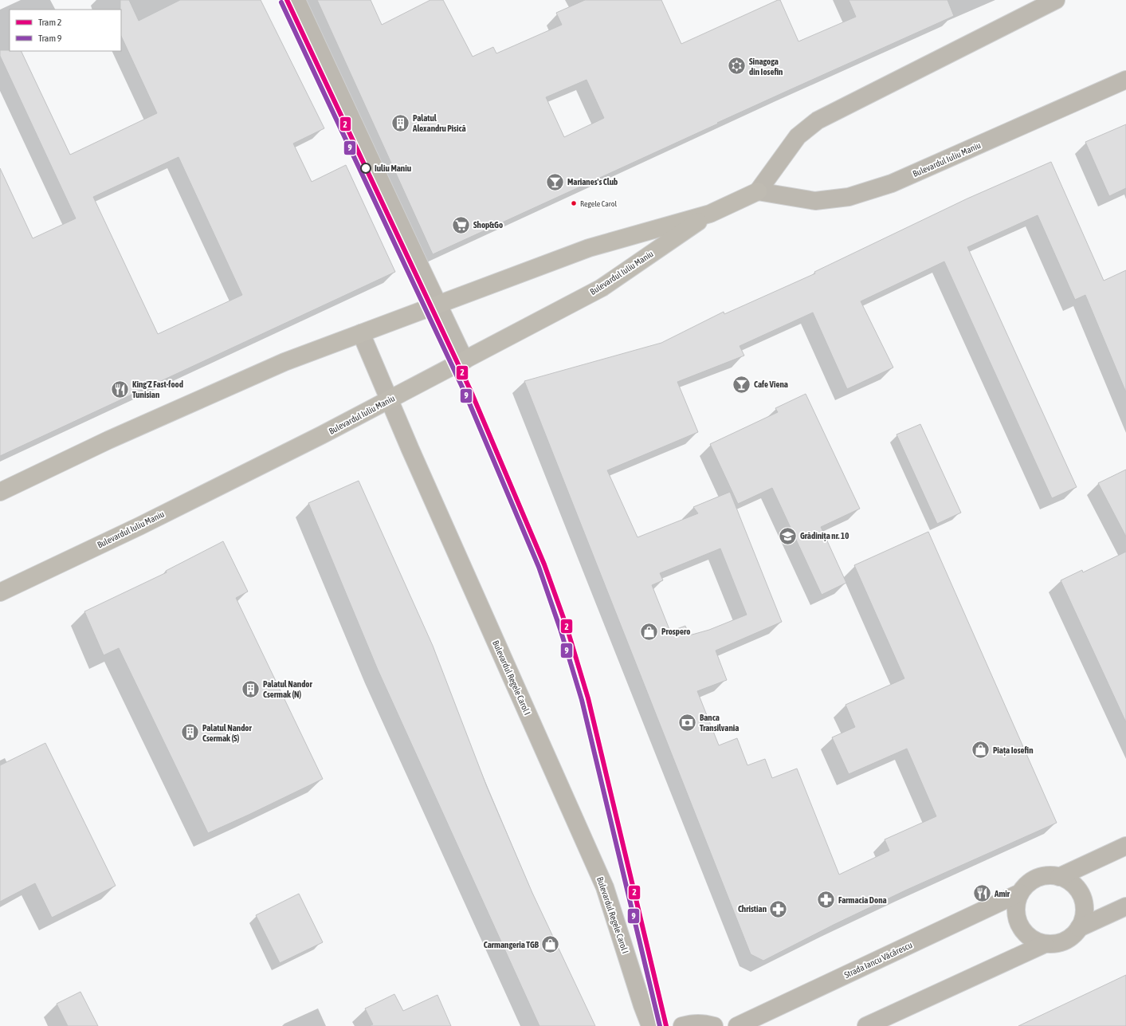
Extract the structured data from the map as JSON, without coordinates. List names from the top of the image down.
{
  "streets": {
    "main road": ["Bulevardul Iuliu Maniu"],
    "street": ["Bulevardul Regele Carol I", "Strada Iancu Văcărescu"]
  },
  "crossings": [
    ["Bulevardul Iuliu Maniu", "Bulevardul Regele Carol I"]
  ],
  "places": {
    "synagogue": ["Sinagoga din Iosefin"],
    "building": ["Palatul Alexandru Pisică", "Palatul Nandor Csermak (N)", "Palatul Nandor Csermak (S)"],
    "other": ["Iuliu Maniu", "Regele Carol"],
    "bar": ["Marianes's Club", "Cafe Viena"],
    "supermarket": ["Shop&Go"],
    "restaurant": ["King'Z Fast-food Tunisian", "Amir"],
    "school or university": ["Grădinița nr. 10"],
    "shop": ["Prospero", "Piața Iosefin", "Carmangeria TGB"],
    "bank": ["Banca Transilvania"],
    "pharmacy": ["Farmacia Dona", "Christian"]
  },
  "lines": ["tram line 2", "tram line 9"],
  "legend": ["Tram 2", "Tram 9"]
}
